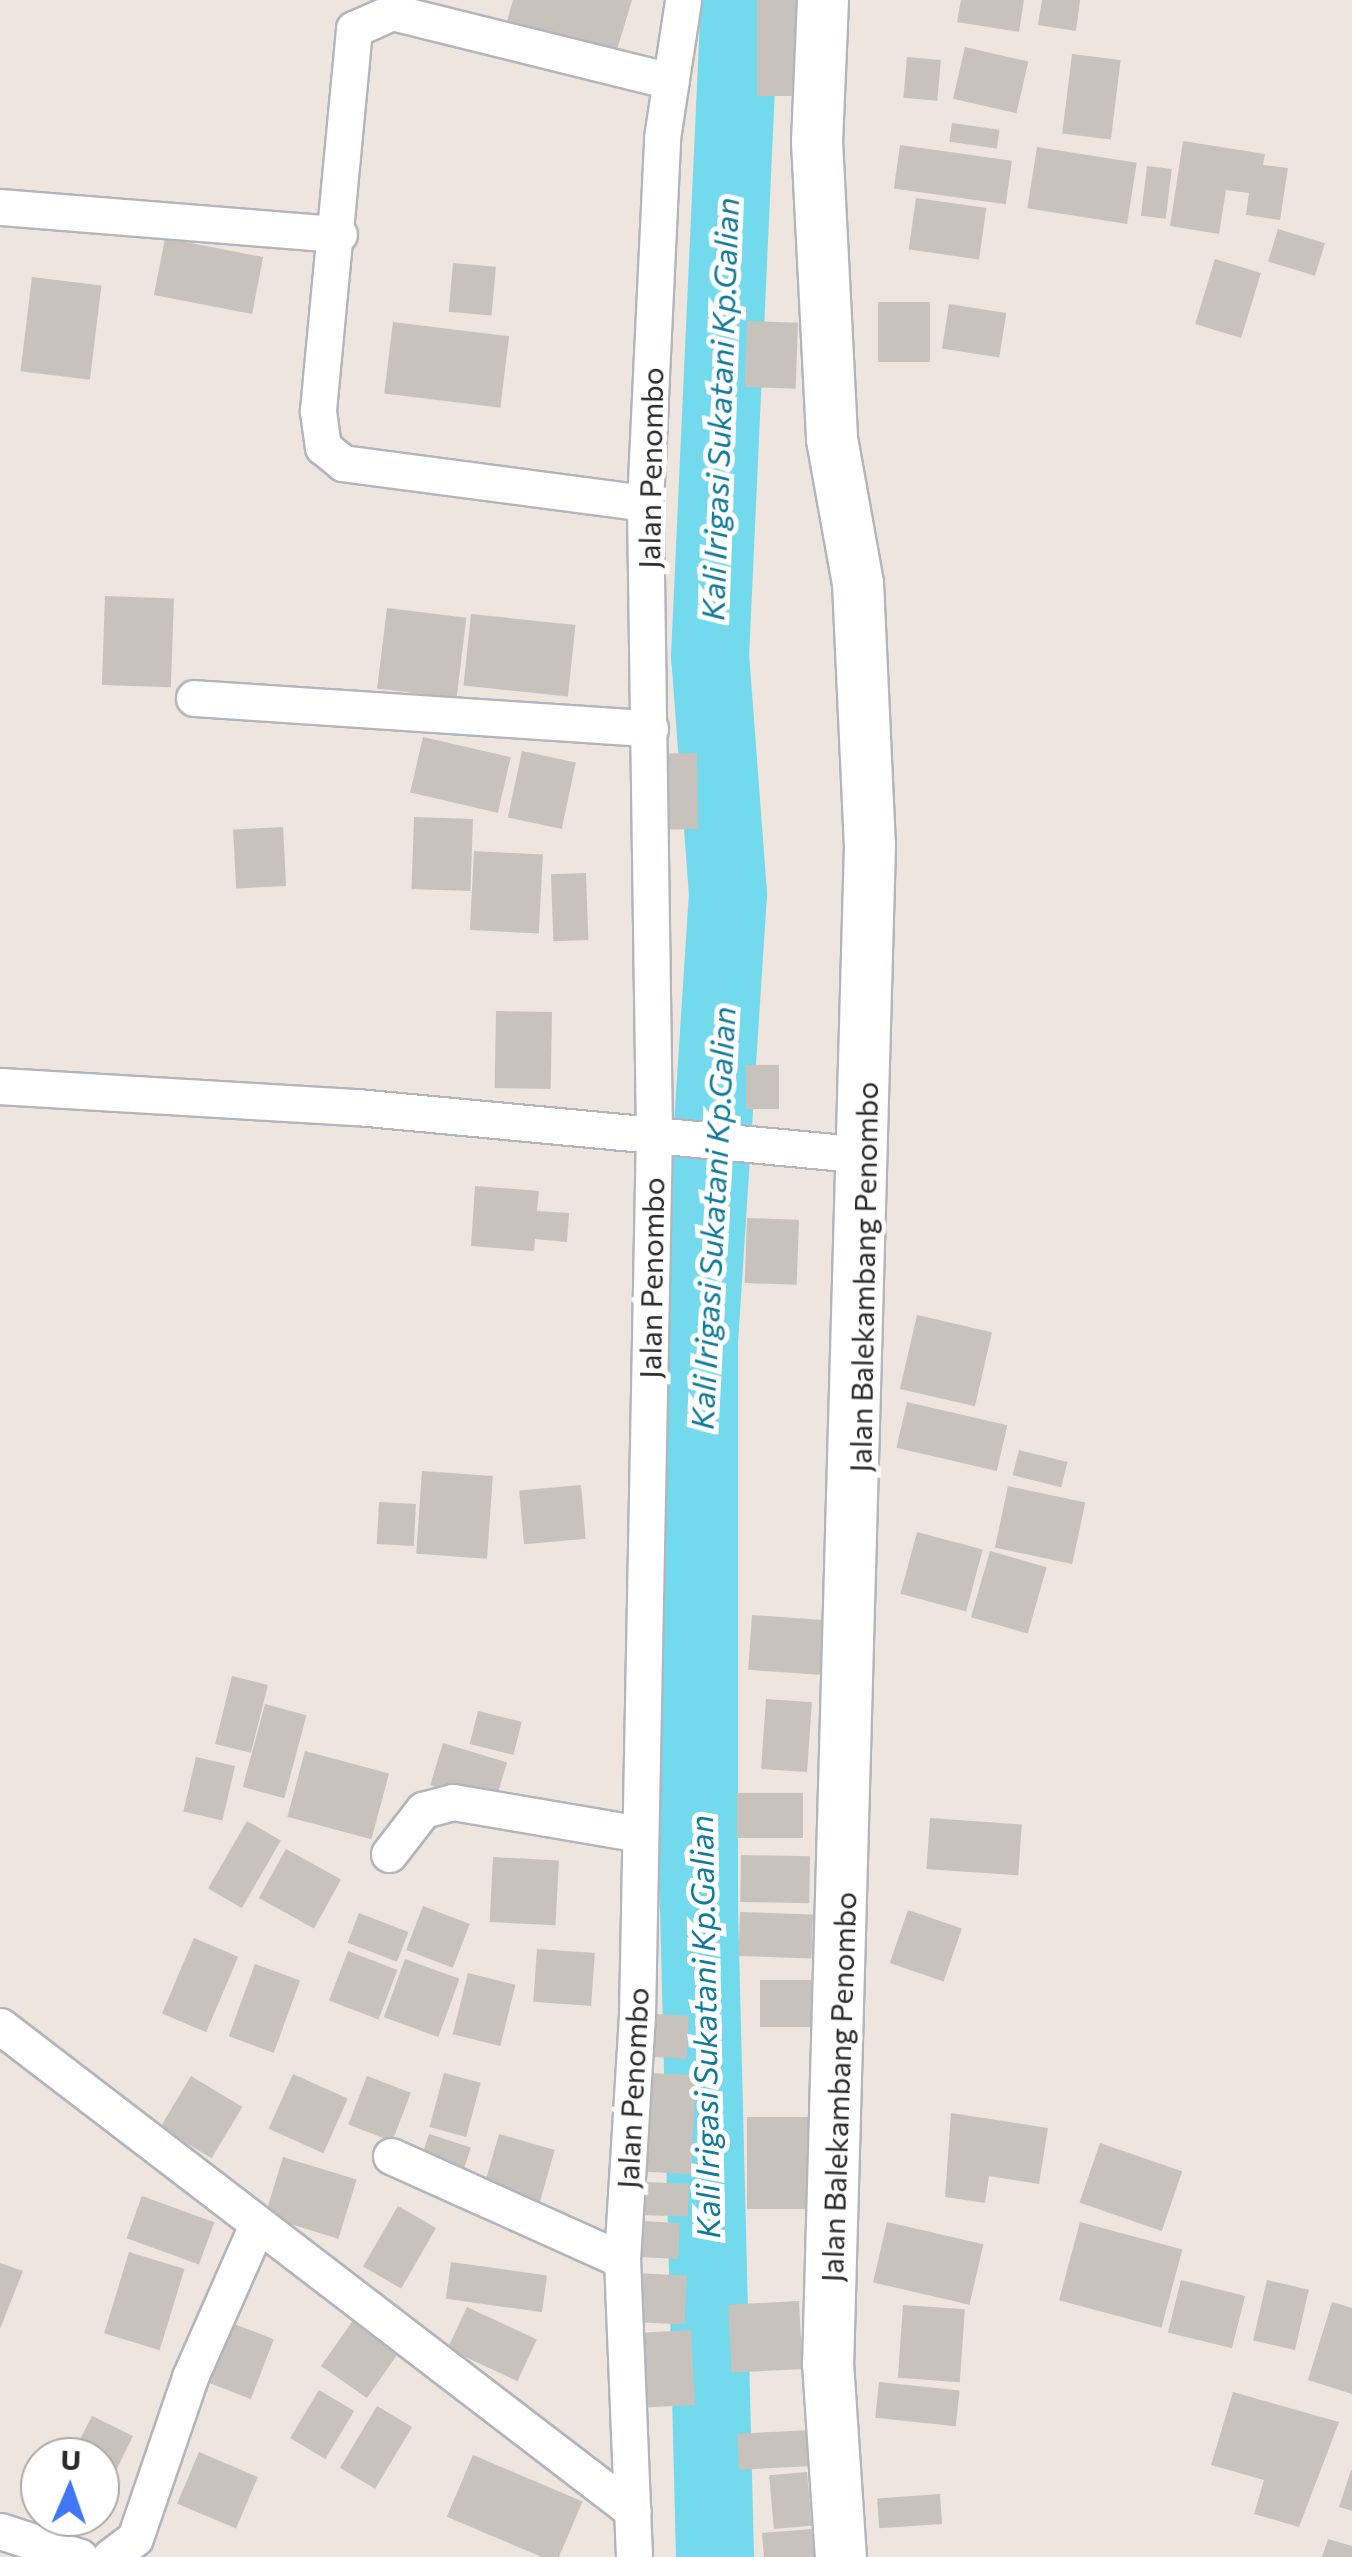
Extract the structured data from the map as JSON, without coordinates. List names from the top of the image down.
{
  "streets": {
    "street": ["Jalan Penombo", "Jalan Balekambang Penombo"]
  },
  "water": ["Kali Irigasi Sukatani Kp.Galian"],
  "north": "top"
}
